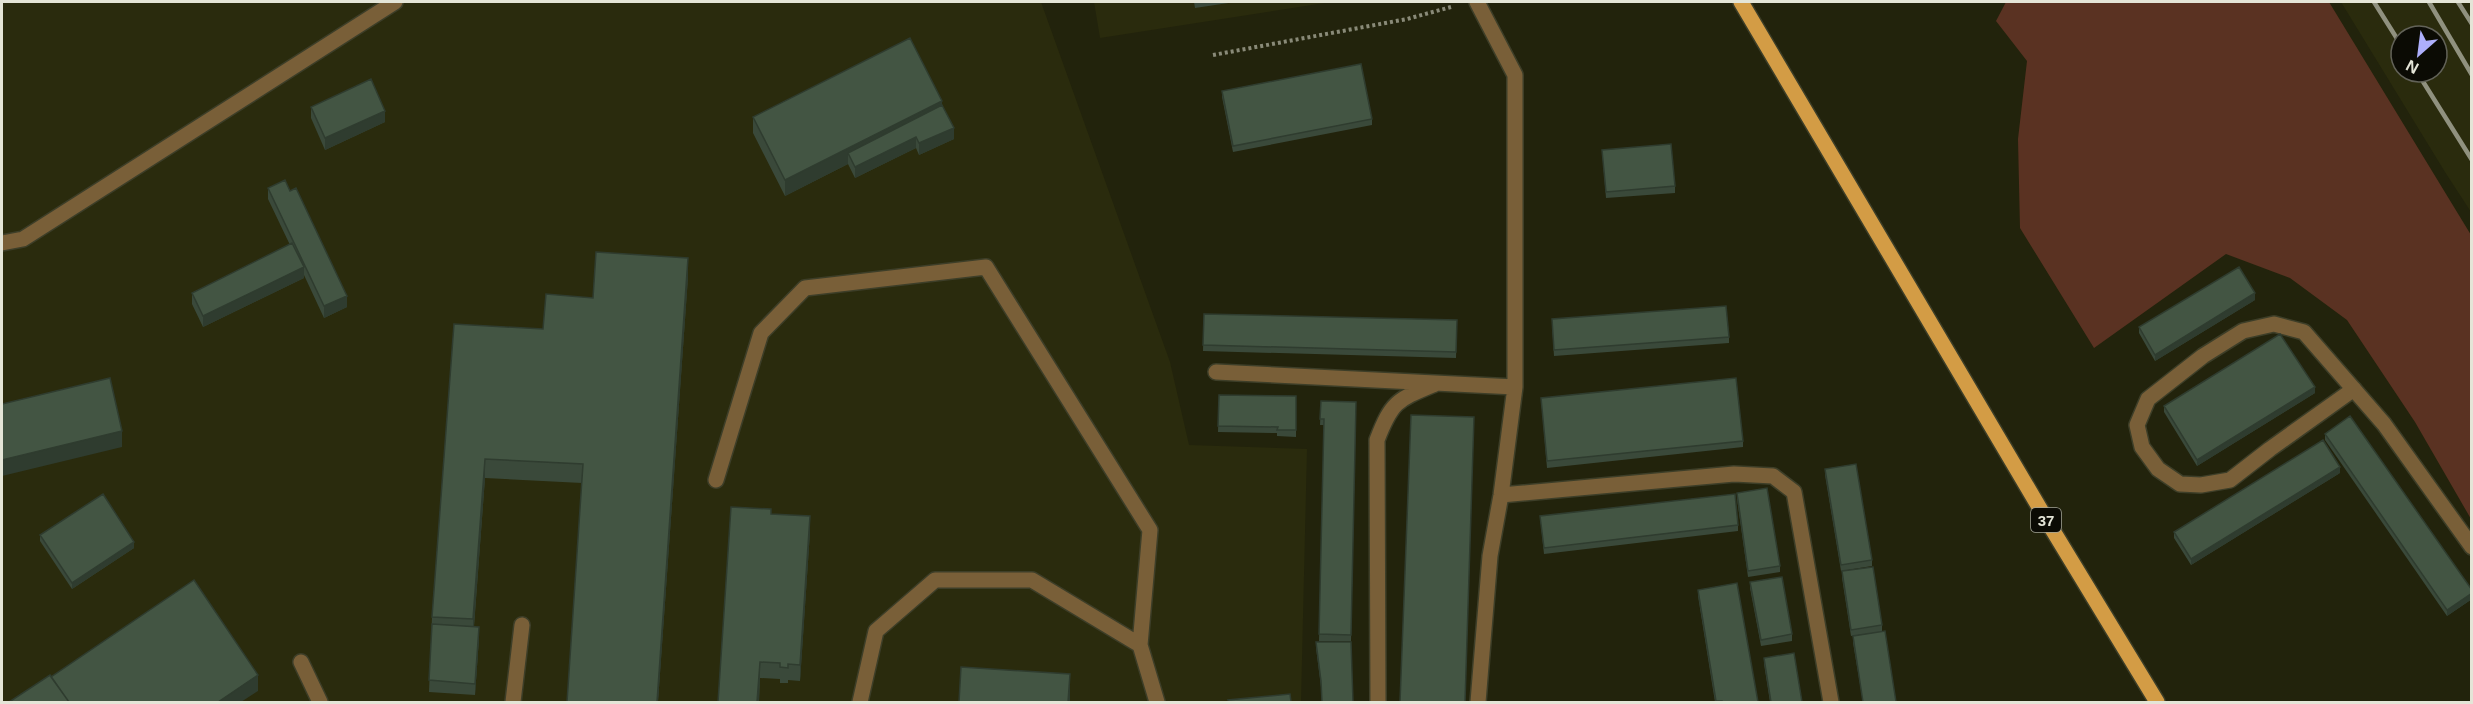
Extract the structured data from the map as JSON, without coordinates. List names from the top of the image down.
{
  "streets": {
    "main road": ["37"]
  },
  "north": "bottom left"
}
